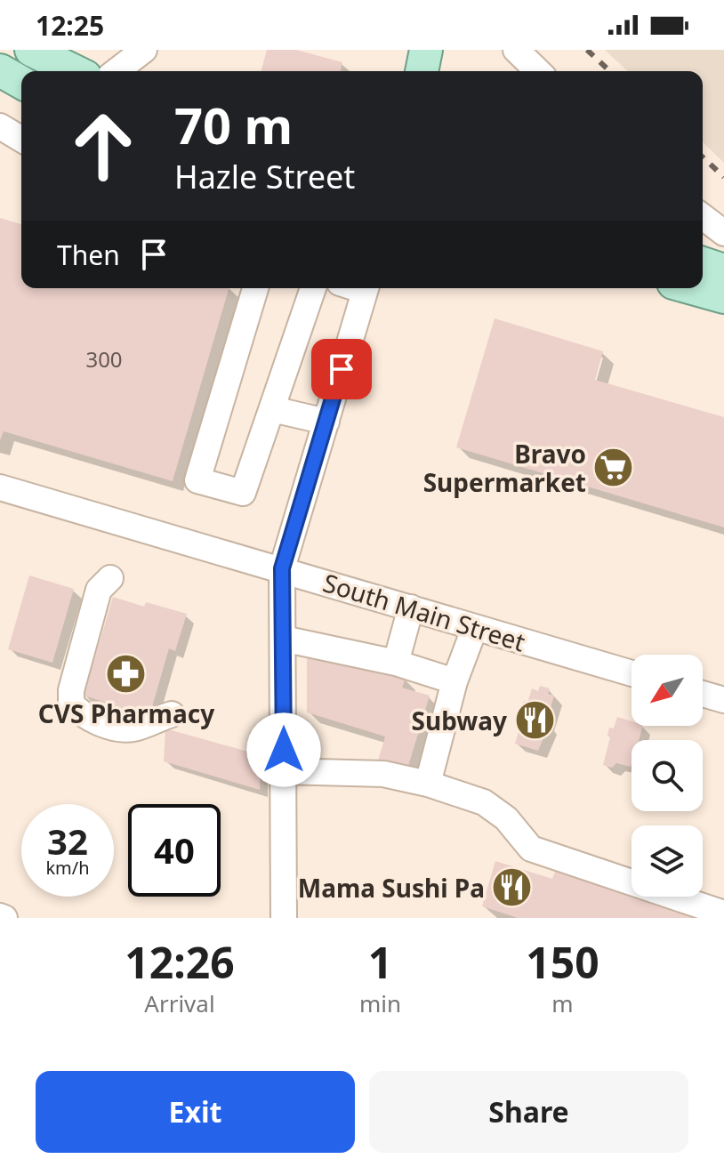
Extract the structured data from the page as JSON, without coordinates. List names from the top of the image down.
{
  "streets": {
    "street": ["South Main Street"]
  },
  "places": {
    "supermarket": ["Bravo Supermarket"],
    "pharmacy": ["CVS Pharmacy"],
    "restaurant": ["Subway", "Mama Sushi Pa"]
  },
  "house_numbers": ["300"],
  "north": "bottom left",
  "page": {
    "status": "12:25",
    "turn": ["70 m", "Hazle Street"],
    "then": "Then",
    "speed": "32 km/h",
    "limit": "40",
    "eta": [
      "12:26",
      "Arrival",
      "1",
      "min",
      "150",
      "m"
    ],
    "buttons": ["Exit", "Share"]
  }
}
